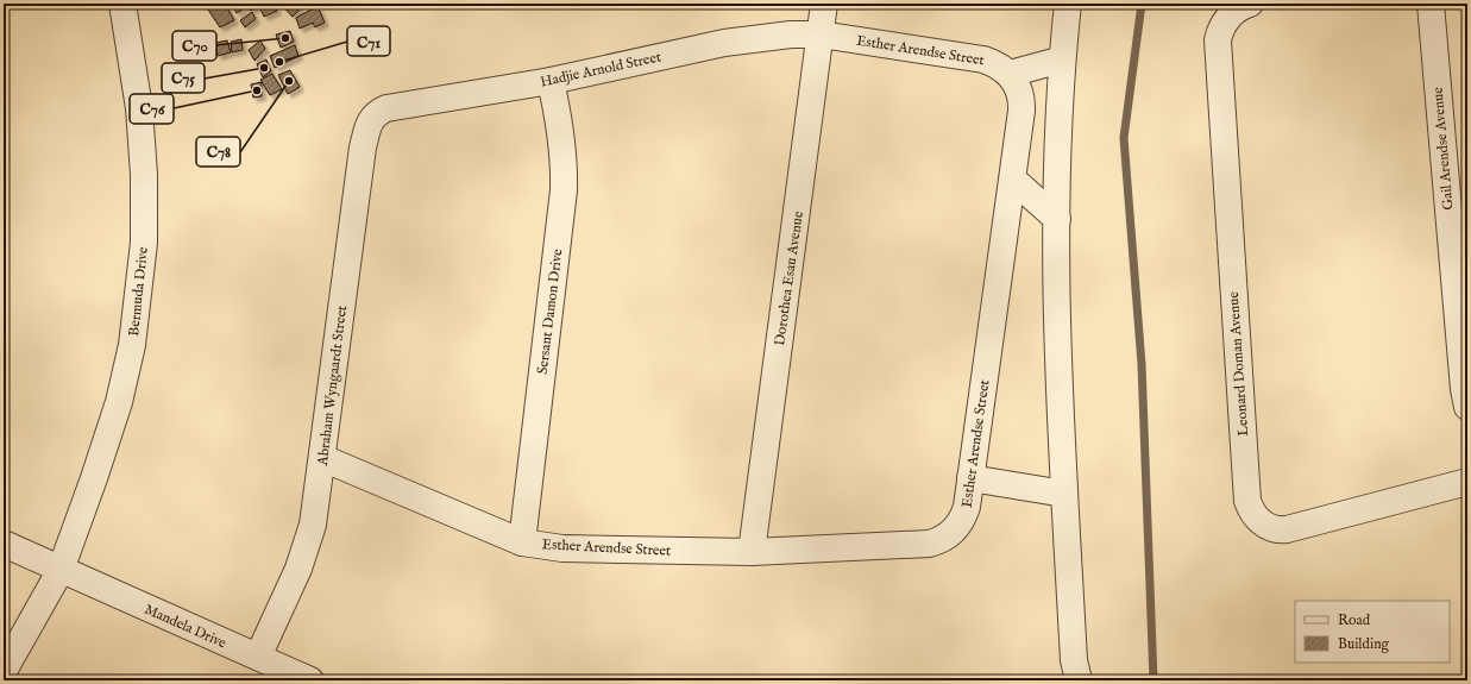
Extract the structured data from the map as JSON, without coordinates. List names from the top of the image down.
{
  "streets": {
    "street": [
      "Esther Arendse Street",
      "Hadjie Arnold Street",
      "Gail Arendse Avenue",
      "Dorothea Esau Avenue",
      "Bermuda Drive",
      "Sersant Damon Drive",
      "Leonard Doman Avenue",
      "Abraham Wyngaardt Street",
      "Mandela Drive"
    ]
  },
  "crossings": [
    ["Esther Arendse Street", "Hadjie Arnold Street"],
    ["Esther Arendse Street", "Dorothea Esau Avenue"],
    ["Esther Arendse Street", "Sersant Damon Drive"],
    ["Esther Arendse Street", "Abraham Wyngaardt Street"],
    ["Hadjie Arnold Street", "Dorothea Esau Avenue"],
    ["Hadjie Arnold Street", "Sersant Damon Drive"],
    ["Hadjie Arnold Street", "Abraham Wyngaardt Street"],
    ["Bermuda Drive", "Mandela Drive"],
    ["Abraham Wyngaardt Street", "Mandela Drive"]
  ],
  "places": [
    "C70",
    "C71",
    "C75",
    "C78",
    "C76"
  ],
  "legend": ["Road", "Building"]
}
